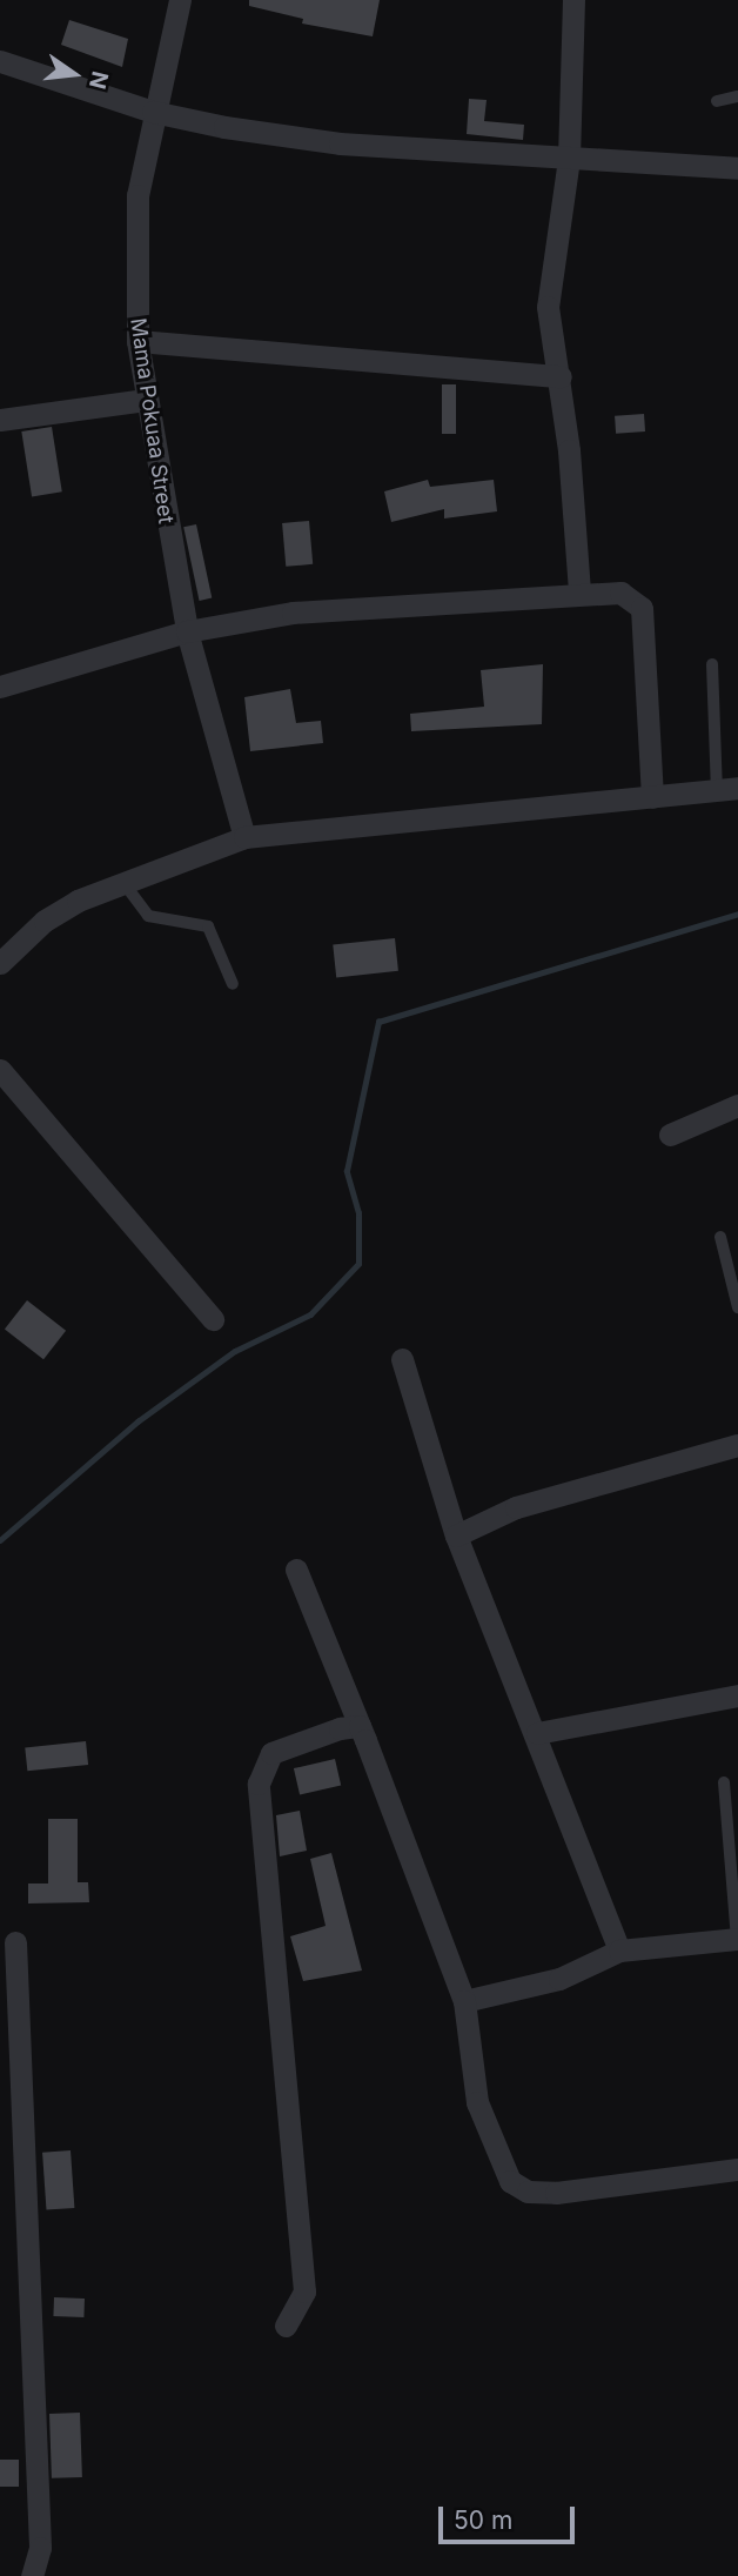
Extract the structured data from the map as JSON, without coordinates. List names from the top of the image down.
{
  "streets": {
    "street": ["Mama Pokuaa Street"]
  },
  "scale_bar": "50 m",
  "north": "right"
}
